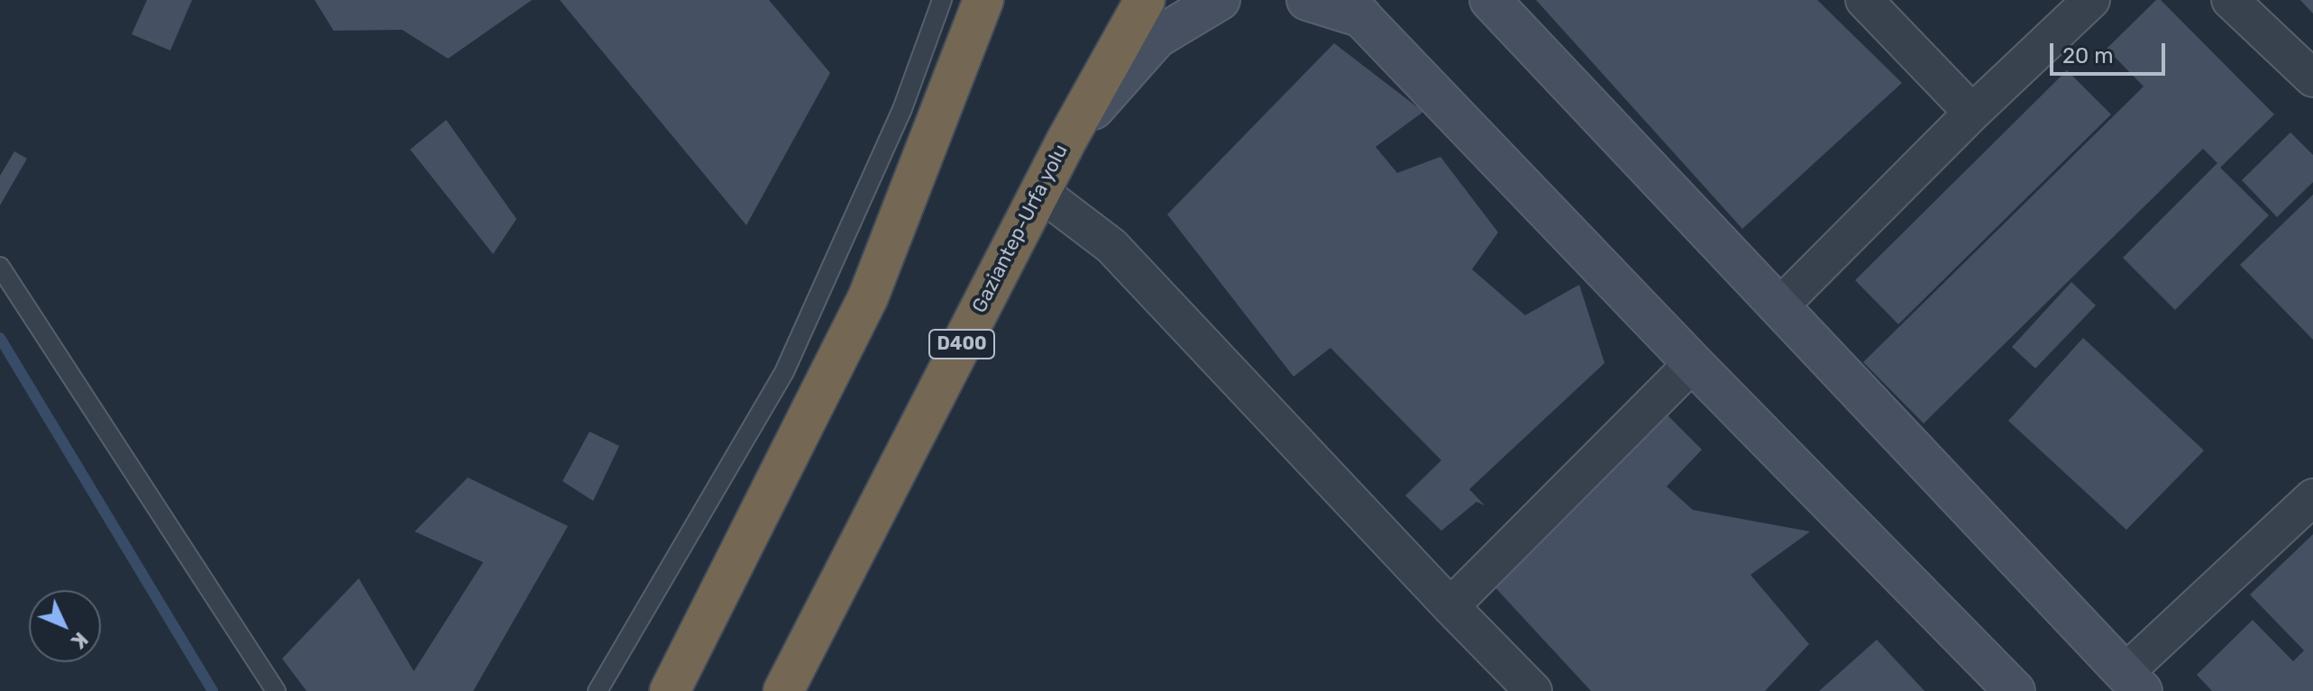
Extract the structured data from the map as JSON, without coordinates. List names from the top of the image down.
{
  "streets": {
    "highway": ["Gaziantep-Urfa yolu", "D400"]
  },
  "scale_bar": "20 m",
  "north": "bottom right"
}
